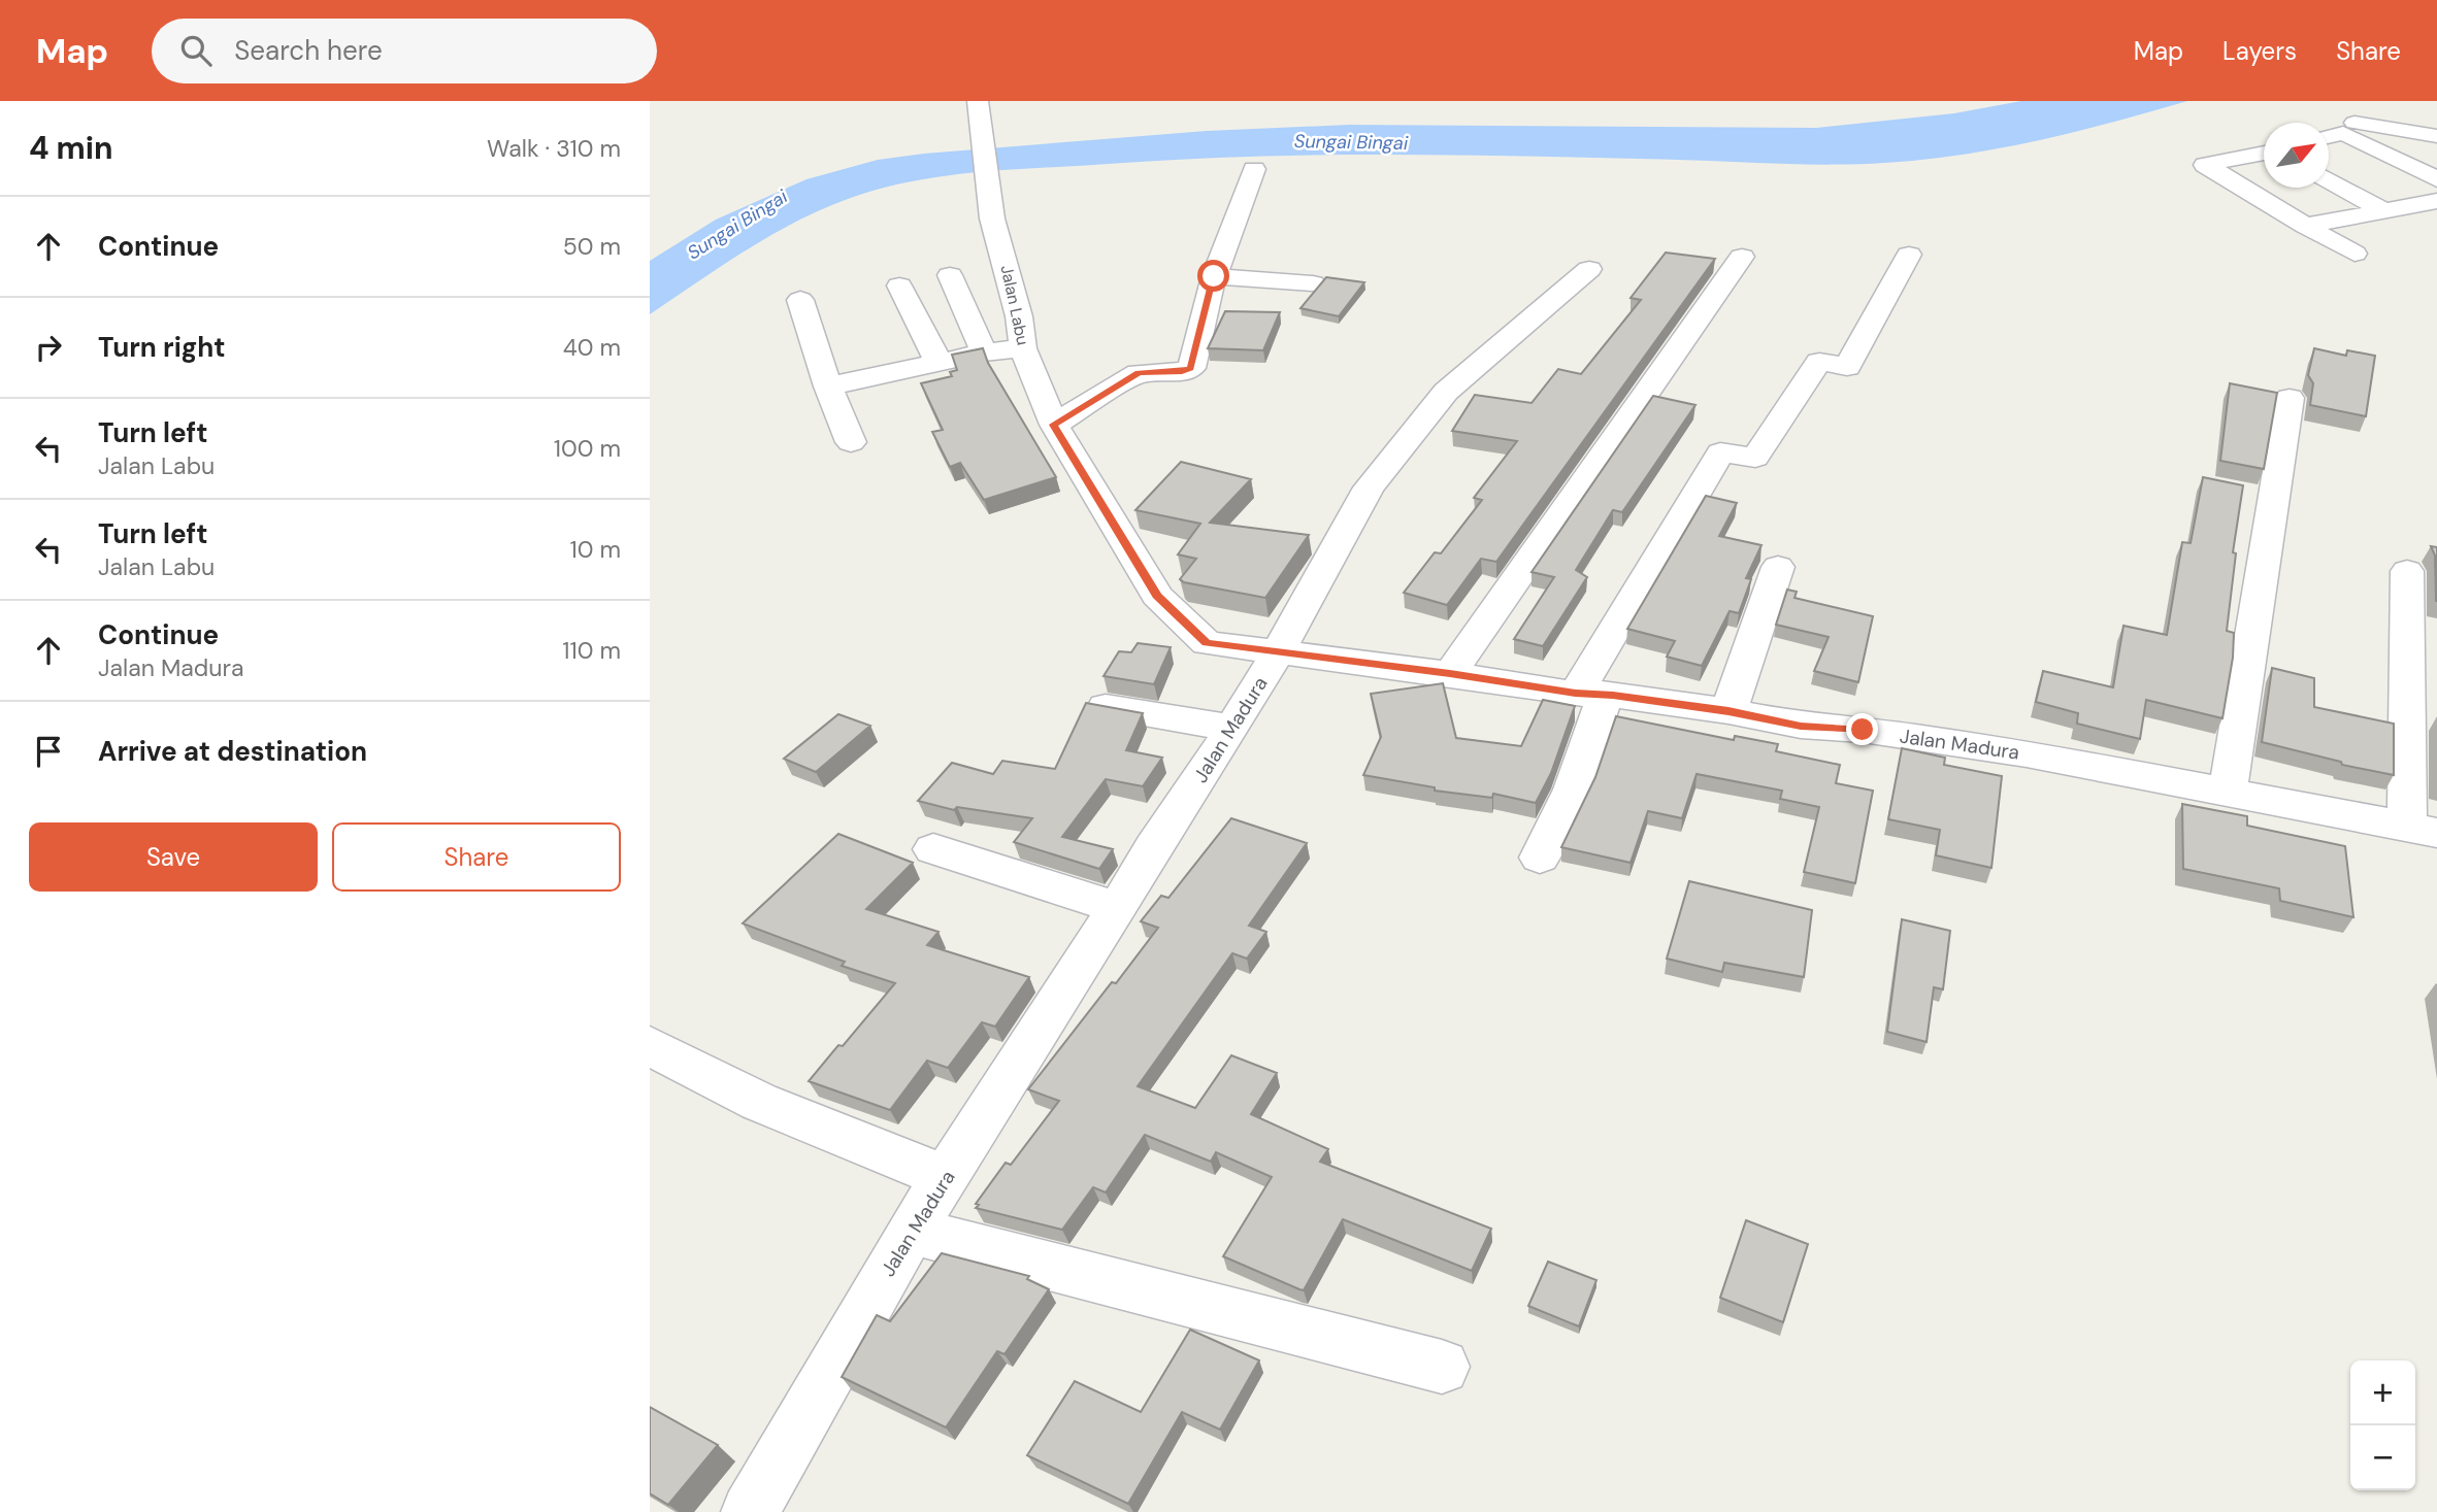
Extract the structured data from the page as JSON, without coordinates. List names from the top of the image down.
{
  "streets": {
    "street": ["Jalan Labu", "Jalan Madura"]
  },
  "crossings": [
    ["Jalan Labu", "Jalan Madura"]
  ],
  "water": ["Sungai Bingai"],
  "north": "top right",
  "page": {
    "header": "Map",
    "search": "Search here",
    "nav": ["Map", "Layers", "Share"],
    "heading": ["4 min", "Walk · 310 m"],
    "list": [
      ["Continue", "50 m"],
      ["Turn right", "40 m"],
      ["Turn left", "Jalan Labu", "100 m"],
      ["Turn left", "Jalan Labu", "10 m"],
      ["Continue", "Jalan Madura", "110 m"],
      "Arrive at destination"
    ],
    "buttons": ["Save", "Share"],
    "map_buttons": ["+", "−"]
  }
}
